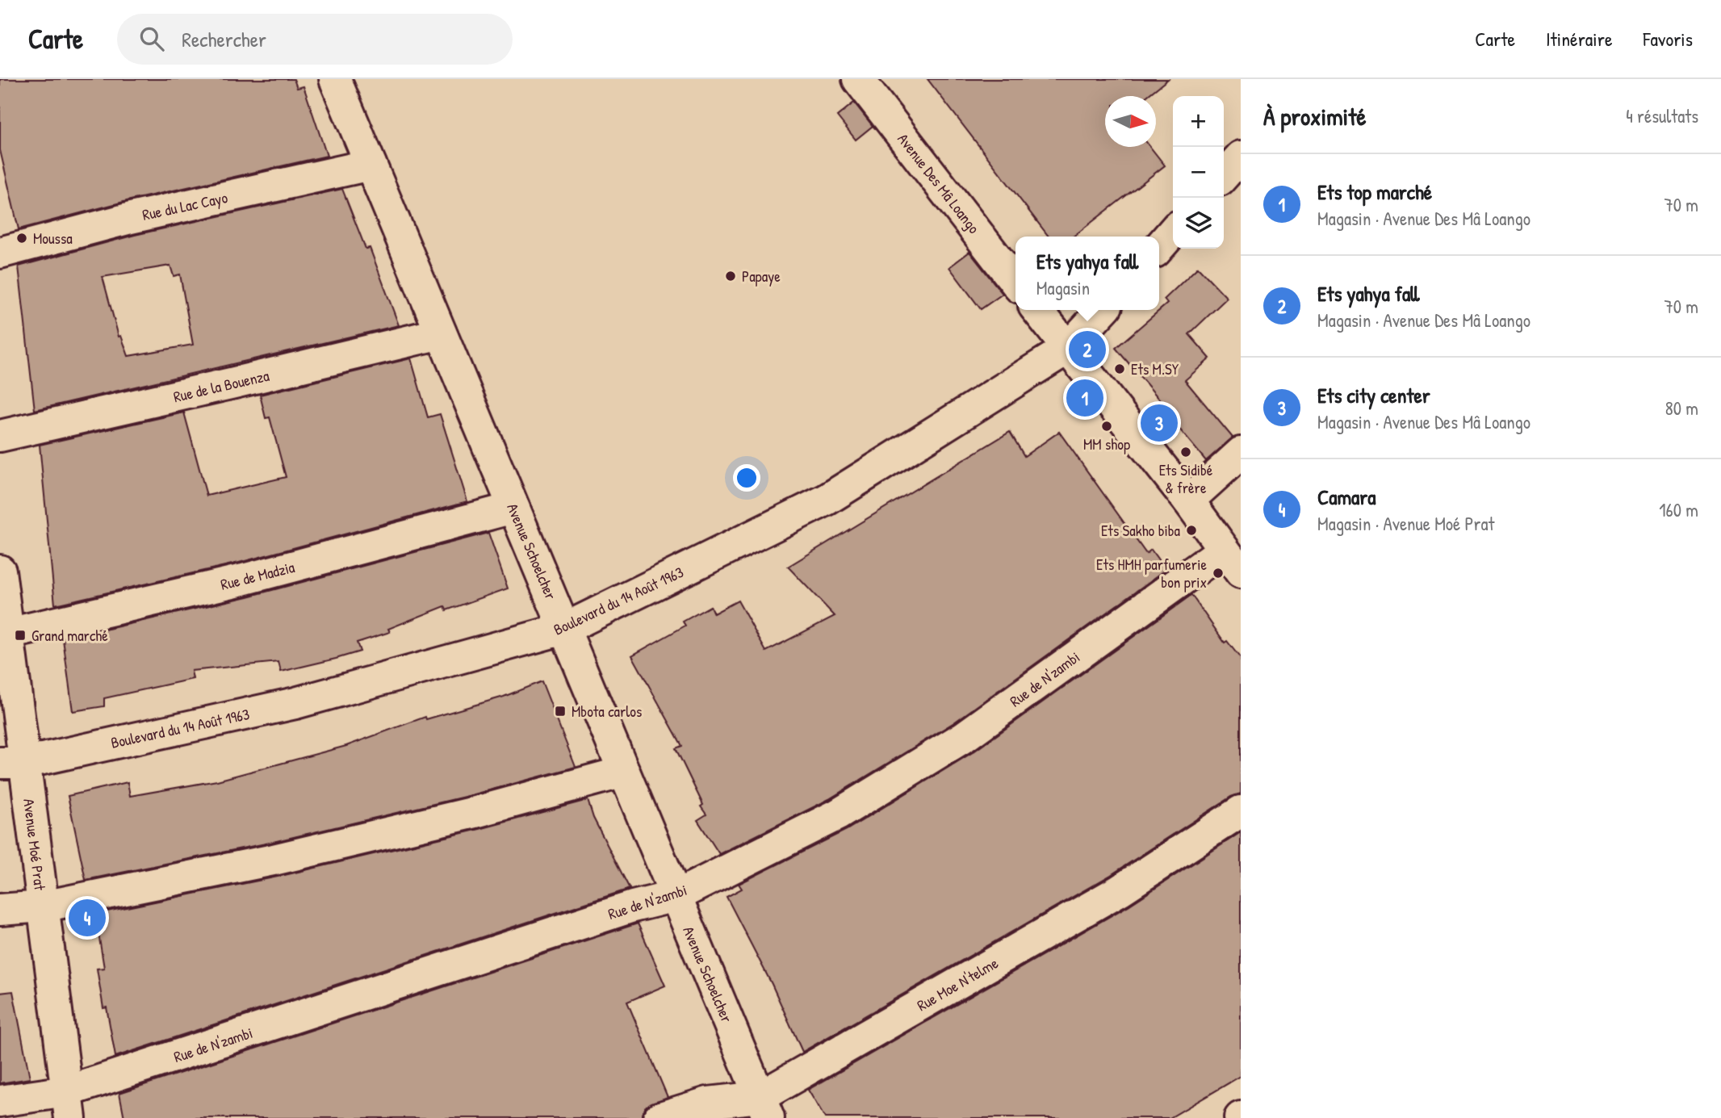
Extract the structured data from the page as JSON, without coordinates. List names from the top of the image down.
{
  "streets": {
    "street": [
      "Avenue Des Mâ Loango",
      "Rue du Lac Cayo",
      "Rue de la Bouenza",
      "Avenue Schoelcher",
      "Rue de Madzia",
      "Boulevard du 14 Août 1963",
      "Rue de N'zambi",
      "Avenue Moé Prat",
      "Rue Moe N'telme"
    ]
  },
  "crossings": [
    ["Rue du Lac Cayo", "Avenue Schoelcher"],
    ["Rue de la Bouenza", "Avenue Schoelcher"],
    ["Avenue Schoelcher", "Rue de Madzia"],
    ["Avenue Schoelcher", "Boulevard du 14 Août 1963"],
    ["Avenue Schoelcher", "Rue de N'zambi"],
    ["Avenue Schoelcher", "Rue Moe N'telme"],
    ["Rue de Madzia", "Avenue Moé Prat"],
    ["Boulevard du 14 Août 1963", "Avenue Moé Prat"],
    ["Rue de N'zambi", "Avenue Moé Prat"]
  ],
  "places": {
    "other": [
      "Moussa",
      "Papaye",
      "Ets M.SY",
      "MM shop",
      "Ets Sidibé & frère",
      "Ets Sakho biba",
      "Ets HMH parfumerie bon prix"
    ],
    "transit": ["Grand marché", "Mbota carlos"]
  },
  "north": "right",
  "page": {
    "header": "Carte",
    "search": "Rechercher",
    "nav": ["Carte", "Itinéraire", "Favoris"],
    "heading": ["À proximité", "4 résultats"],
    "map_buttons": ["+", "−"],
    "list": [
      {
        "mark": "1",
        "name": "Ets top marché",
        "note": "Magasin · Avenue Des Mâ Loango",
        "value": "70 m"
      },
      {
        "mark": "2",
        "name": "Ets yahya fall",
        "note": "Magasin · Avenue Des Mâ Loango",
        "value": "70 m"
      },
      {
        "mark": "3",
        "name": "Ets city center",
        "note": "Magasin · Avenue Des Mâ Loango",
        "value": "80 m"
      },
      {
        "mark": "4",
        "name": "Camara",
        "note": "Magasin · Avenue Moé Prat",
        "value": "160 m"
      }
    ],
    "popup": ["Ets yahya fall", "Magasin"],
    "pins": [
      "2",
      "1",
      "3",
      "4"
    ]
  }
}
